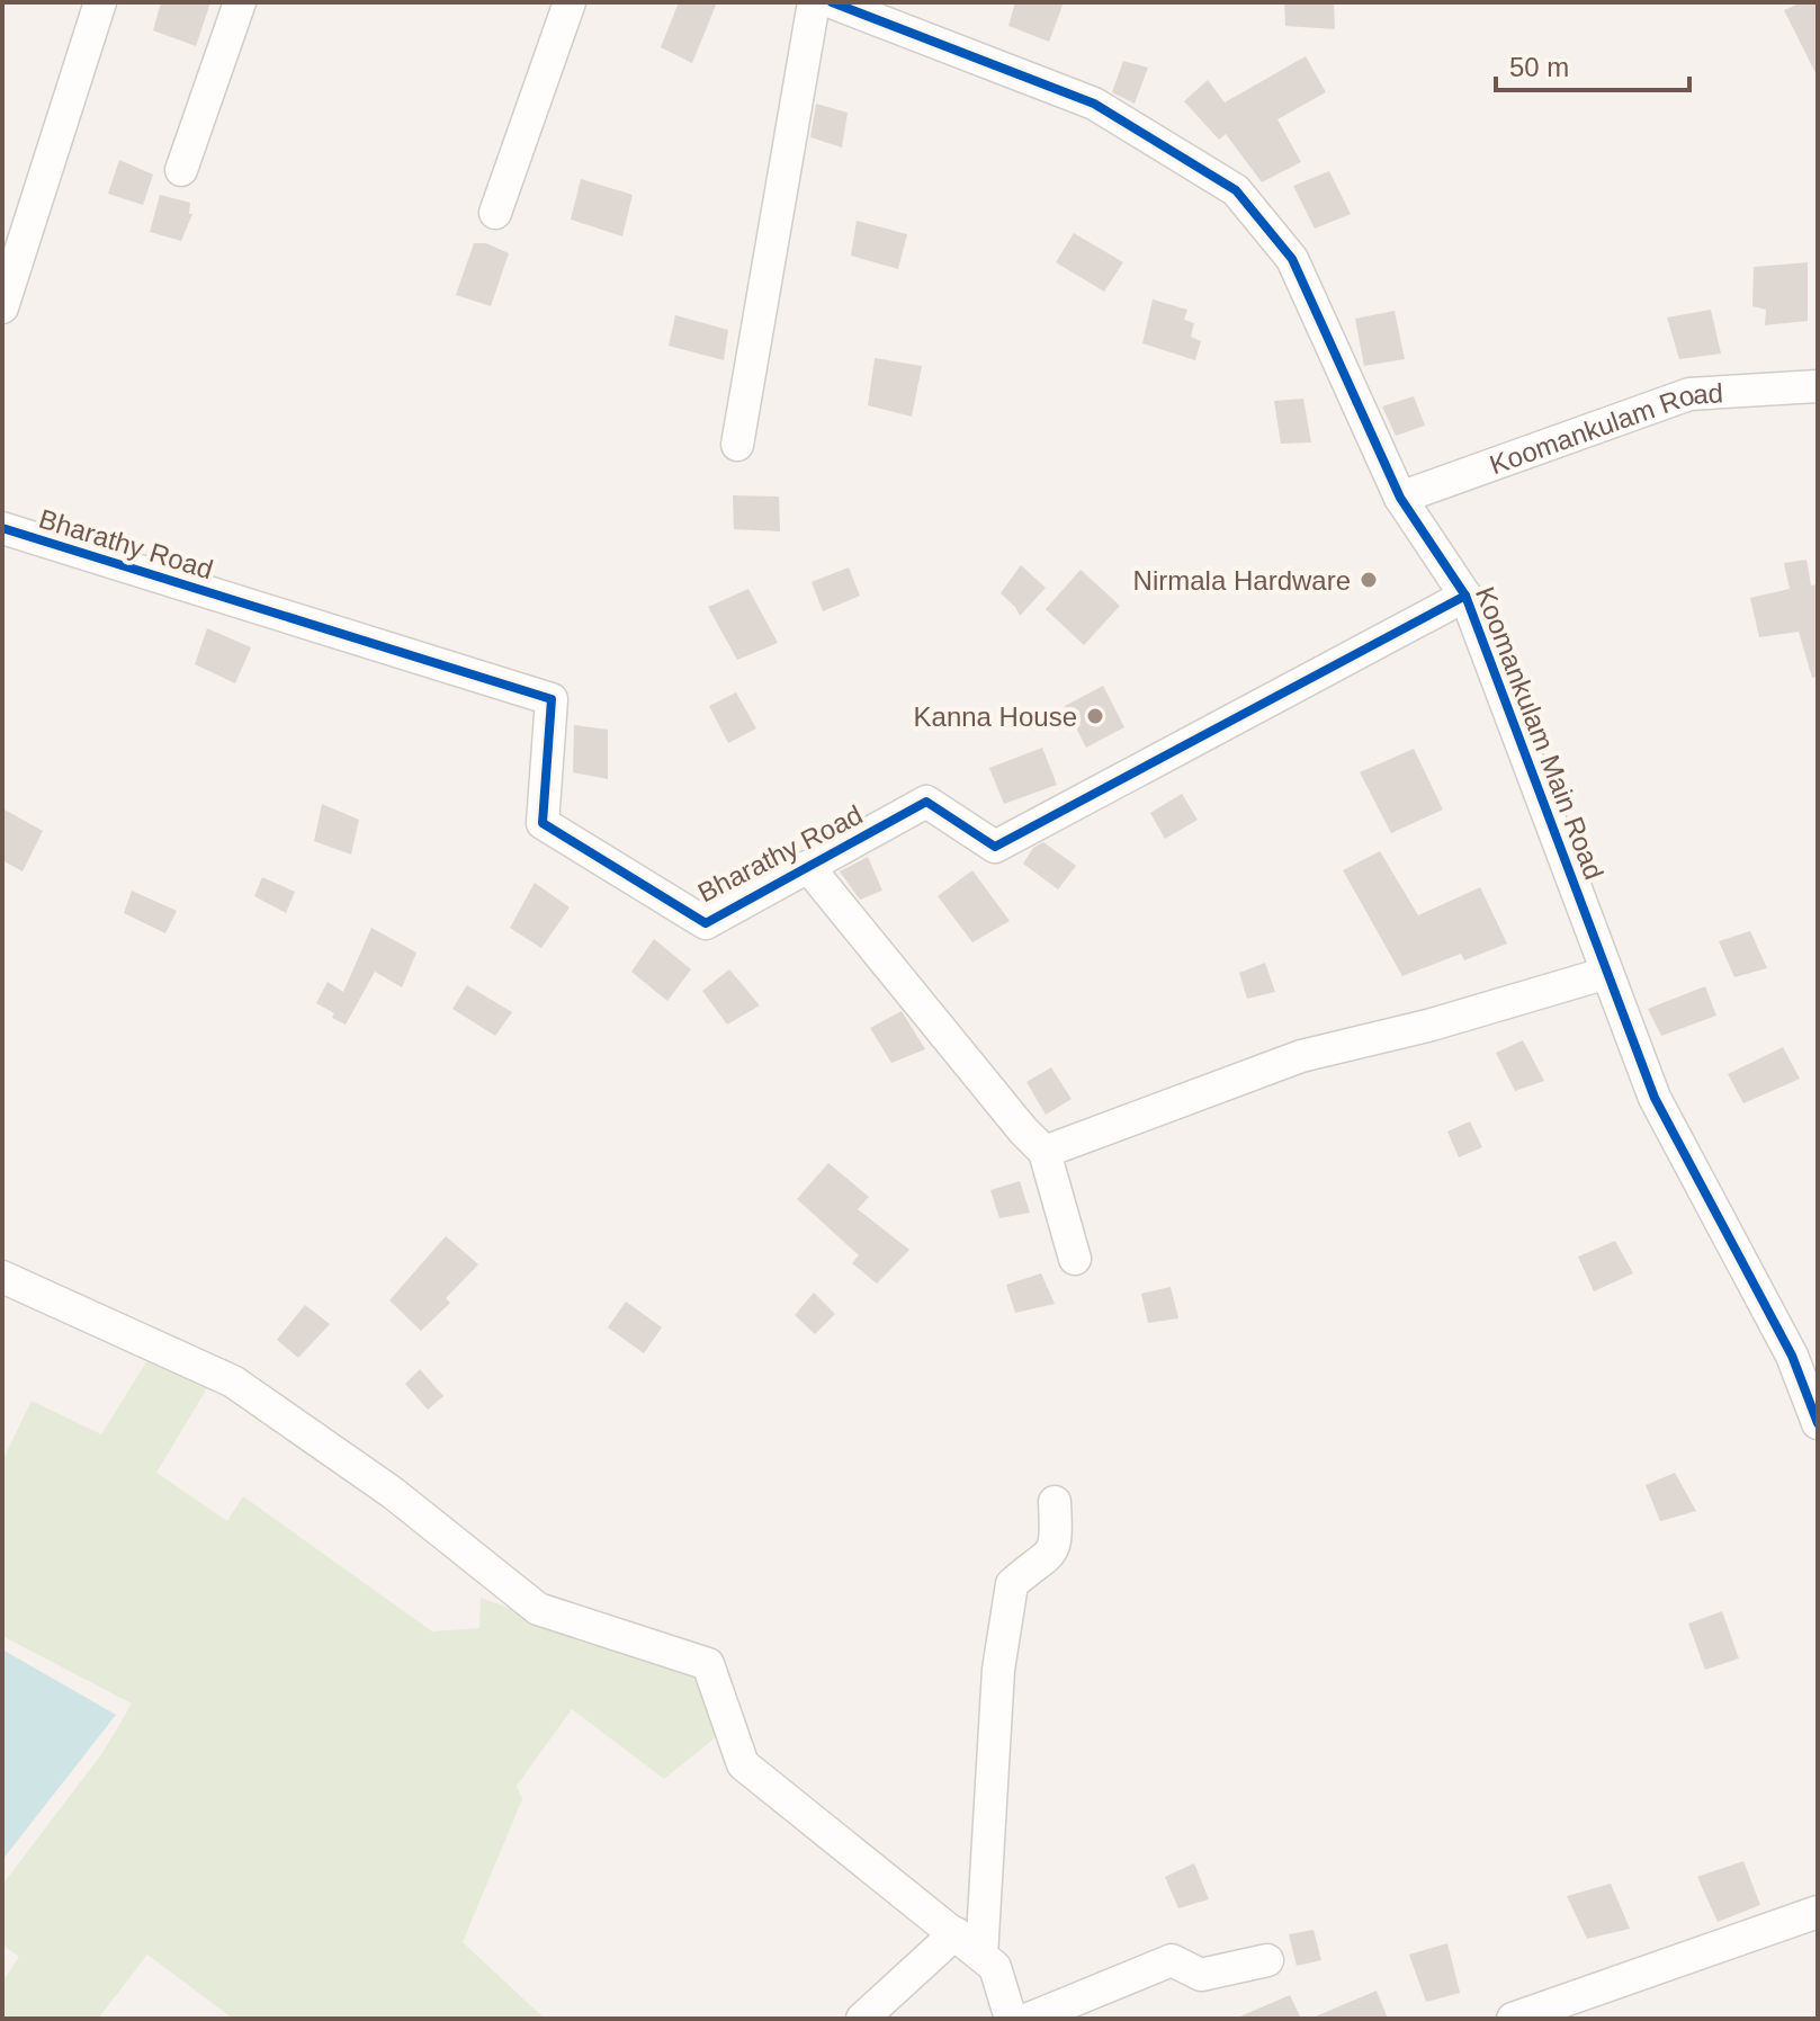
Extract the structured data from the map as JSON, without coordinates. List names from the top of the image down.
{
  "streets": {
    "street": ["Koomankulam Road", "Bharathy Road", "Koomankulam Main Road"]
  },
  "crossings": [
    ["Koomankulam Road", "Koomankulam Main Road"],
    ["Bharathy Road", "Koomankulam Main Road"]
  ],
  "places": ["Nirmala Hardware", "Kanna House"],
  "scale_bar": "50 m"
}
